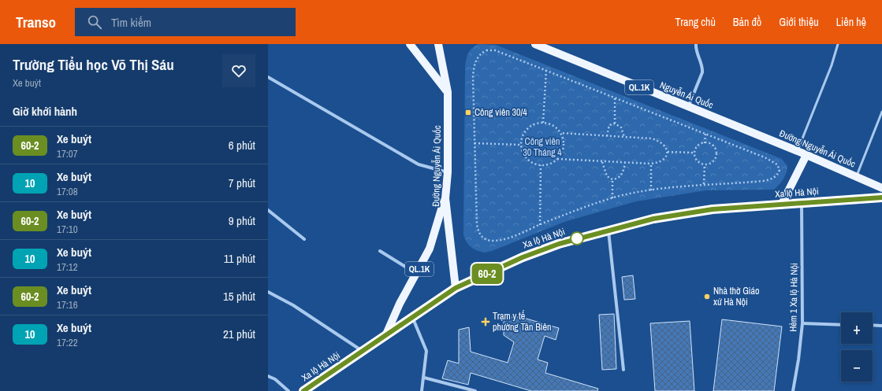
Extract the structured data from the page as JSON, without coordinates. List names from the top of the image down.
{
  "streets": {
    "highway": ["Xa lộ Hà Nội"],
    "main road": ["QL.1K", "Nguyễn Ái Quốc", "Đường Nguyễn Ái Quốc"],
    "street": ["Hẻm 1 Xa lộ Hà Nội"]
  },
  "crossings": [
    ["QL.1K", "Đường Nguyễn Ái Quốc"],
    ["QL.1K", "Xa lộ Hà Nội"],
    ["Nguyễn Ái Quốc", "Đường Nguyễn Ái Quốc"],
    ["Đường Nguyễn Ái Quốc", "Xa lộ Hà Nội"],
    ["Xa lộ Hà Nội", "Hẻm 1 Xa lộ Hà Nội"]
  ],
  "parks": ["Công viên 30 Tháng 4"],
  "places": {
    "transit": ["Công viên 30/4"],
    "other": ["Nhà thờ Giáo xứ Hà Nội"],
    "health": ["Trạm y tế phường Tân Biên"]
  },
  "lines": ["bus line 60-2"],
  "page": {
    "header": "Transo",
    "search": "Tìm kiếm",
    "nav": [
      "Trang chủ",
      "Bản đồ",
      "Giới thiệu",
      "Liên hệ"
    ],
    "heading": [
      ["Trường Tiểu học Võ Thị Sáu", "Xe buýt"],
      "Giờ khởi hành"
    ],
    "on_map": "60-2",
    "list": [
      {
        "mark": "60-2",
        "name": "Xe buýt",
        "note": "17:07",
        "value": "6 phút"
      },
      {
        "mark": "10",
        "name": "Xe buýt",
        "note": "17:08",
        "value": "7 phút"
      },
      {
        "mark": "60-2",
        "name": "Xe buýt",
        "note": "17:10",
        "value": "9 phút"
      },
      {
        "mark": "10",
        "name": "Xe buýt",
        "note": "17:12",
        "value": "11 phút"
      },
      {
        "mark": "60-2",
        "name": "Xe buýt",
        "note": "17:16",
        "value": "15 phút"
      },
      {
        "mark": "10",
        "name": "Xe buýt",
        "note": "17:22",
        "value": "21 phút"
      }
    ],
    "map_buttons": ["+", "−"]
  }
}
